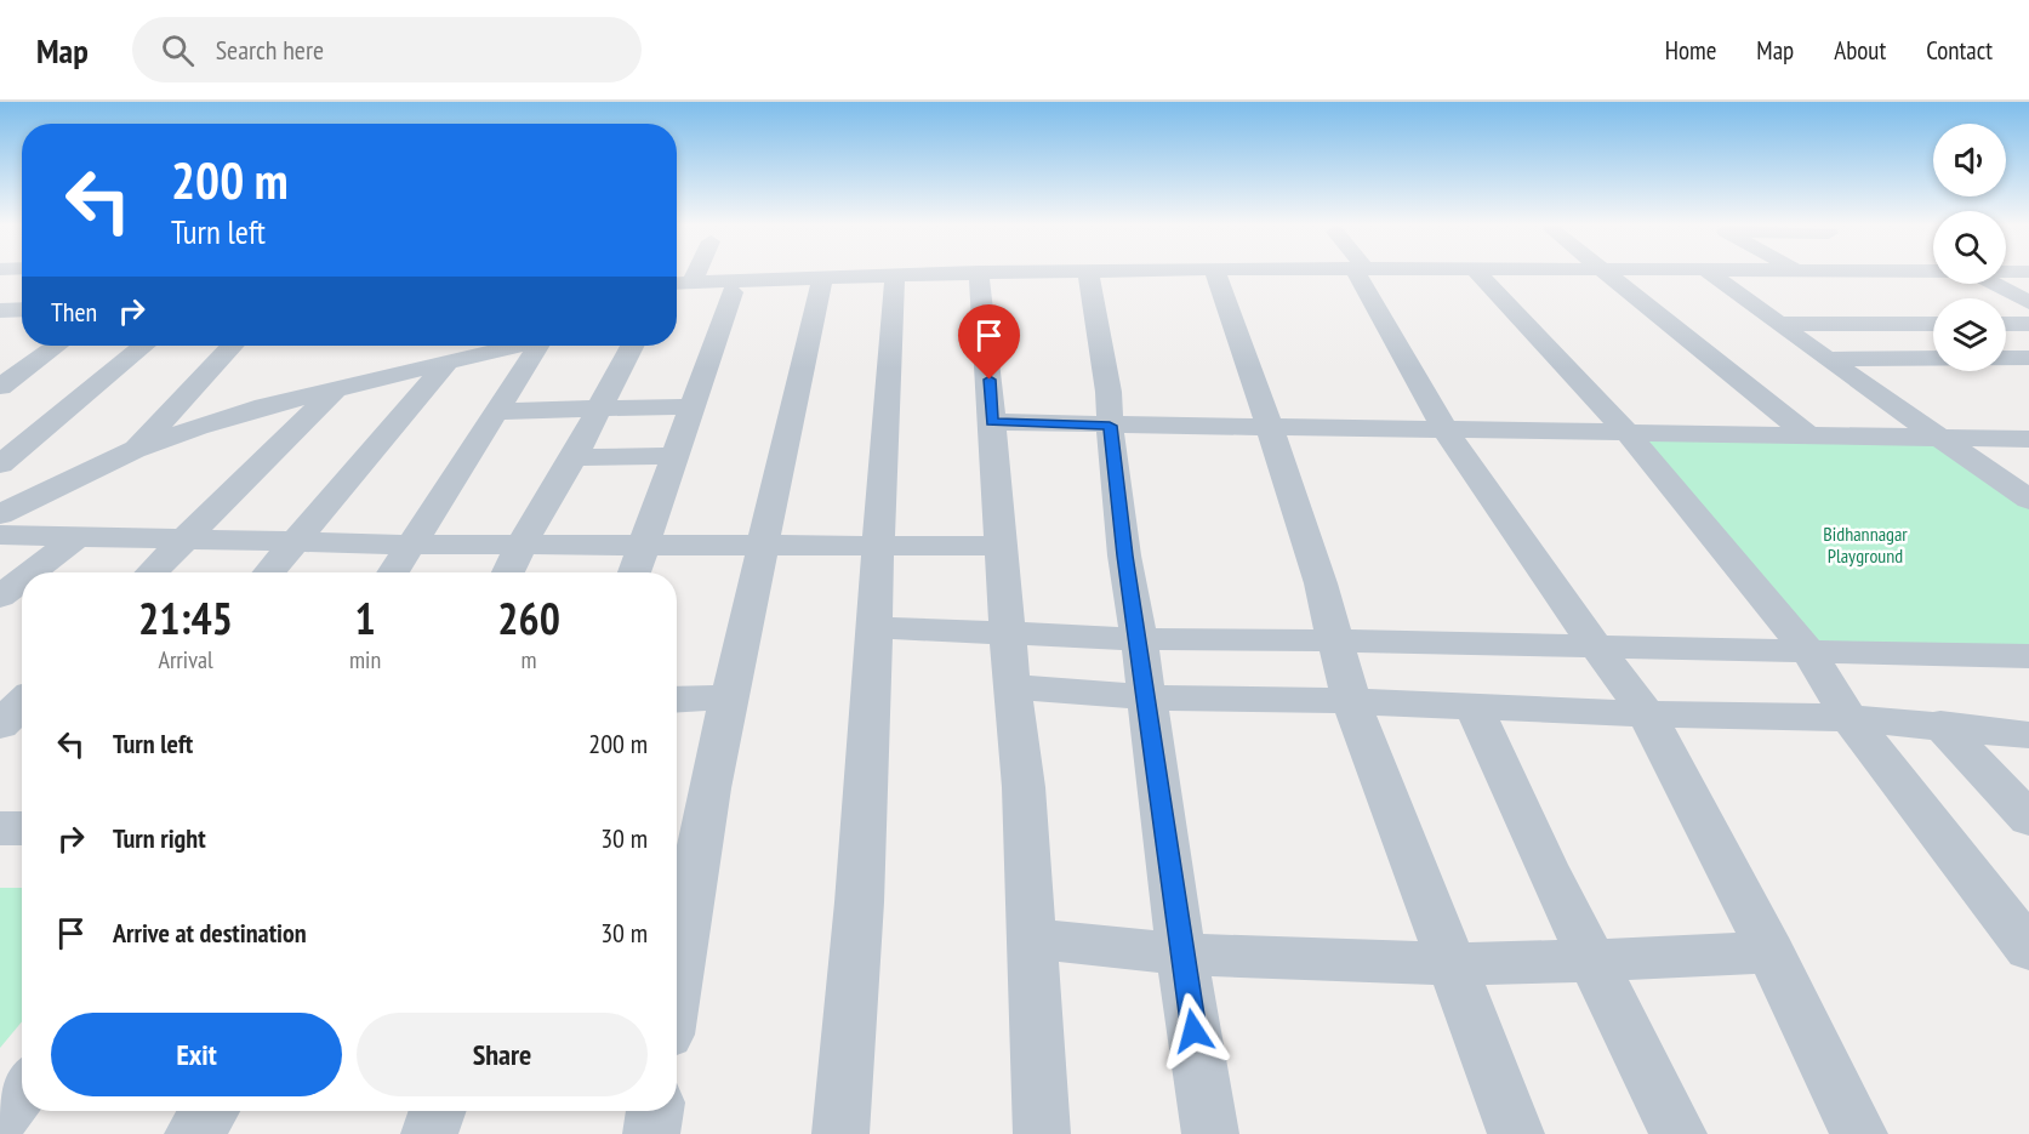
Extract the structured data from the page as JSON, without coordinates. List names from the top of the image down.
{
  "parks": ["Bidhannagar Playground"],
  "page": {
    "header": "Map",
    "search": "Search here",
    "nav": [
      "Home",
      "Map",
      "About",
      "Contact"
    ],
    "turn": ["200 m", "Turn left"],
    "then": "Then",
    "eta": [
      "21:45",
      "Arrival",
      "1",
      "min",
      "260",
      "m"
    ],
    "list": [
      {
        "name": "Turn left",
        "value": "200 m"
      },
      {
        "name": "Turn right",
        "value": "30 m"
      },
      {
        "name": "Arrive at destination",
        "value": "30 m"
      }
    ],
    "buttons": ["Exit", "Share"]
  }
}
